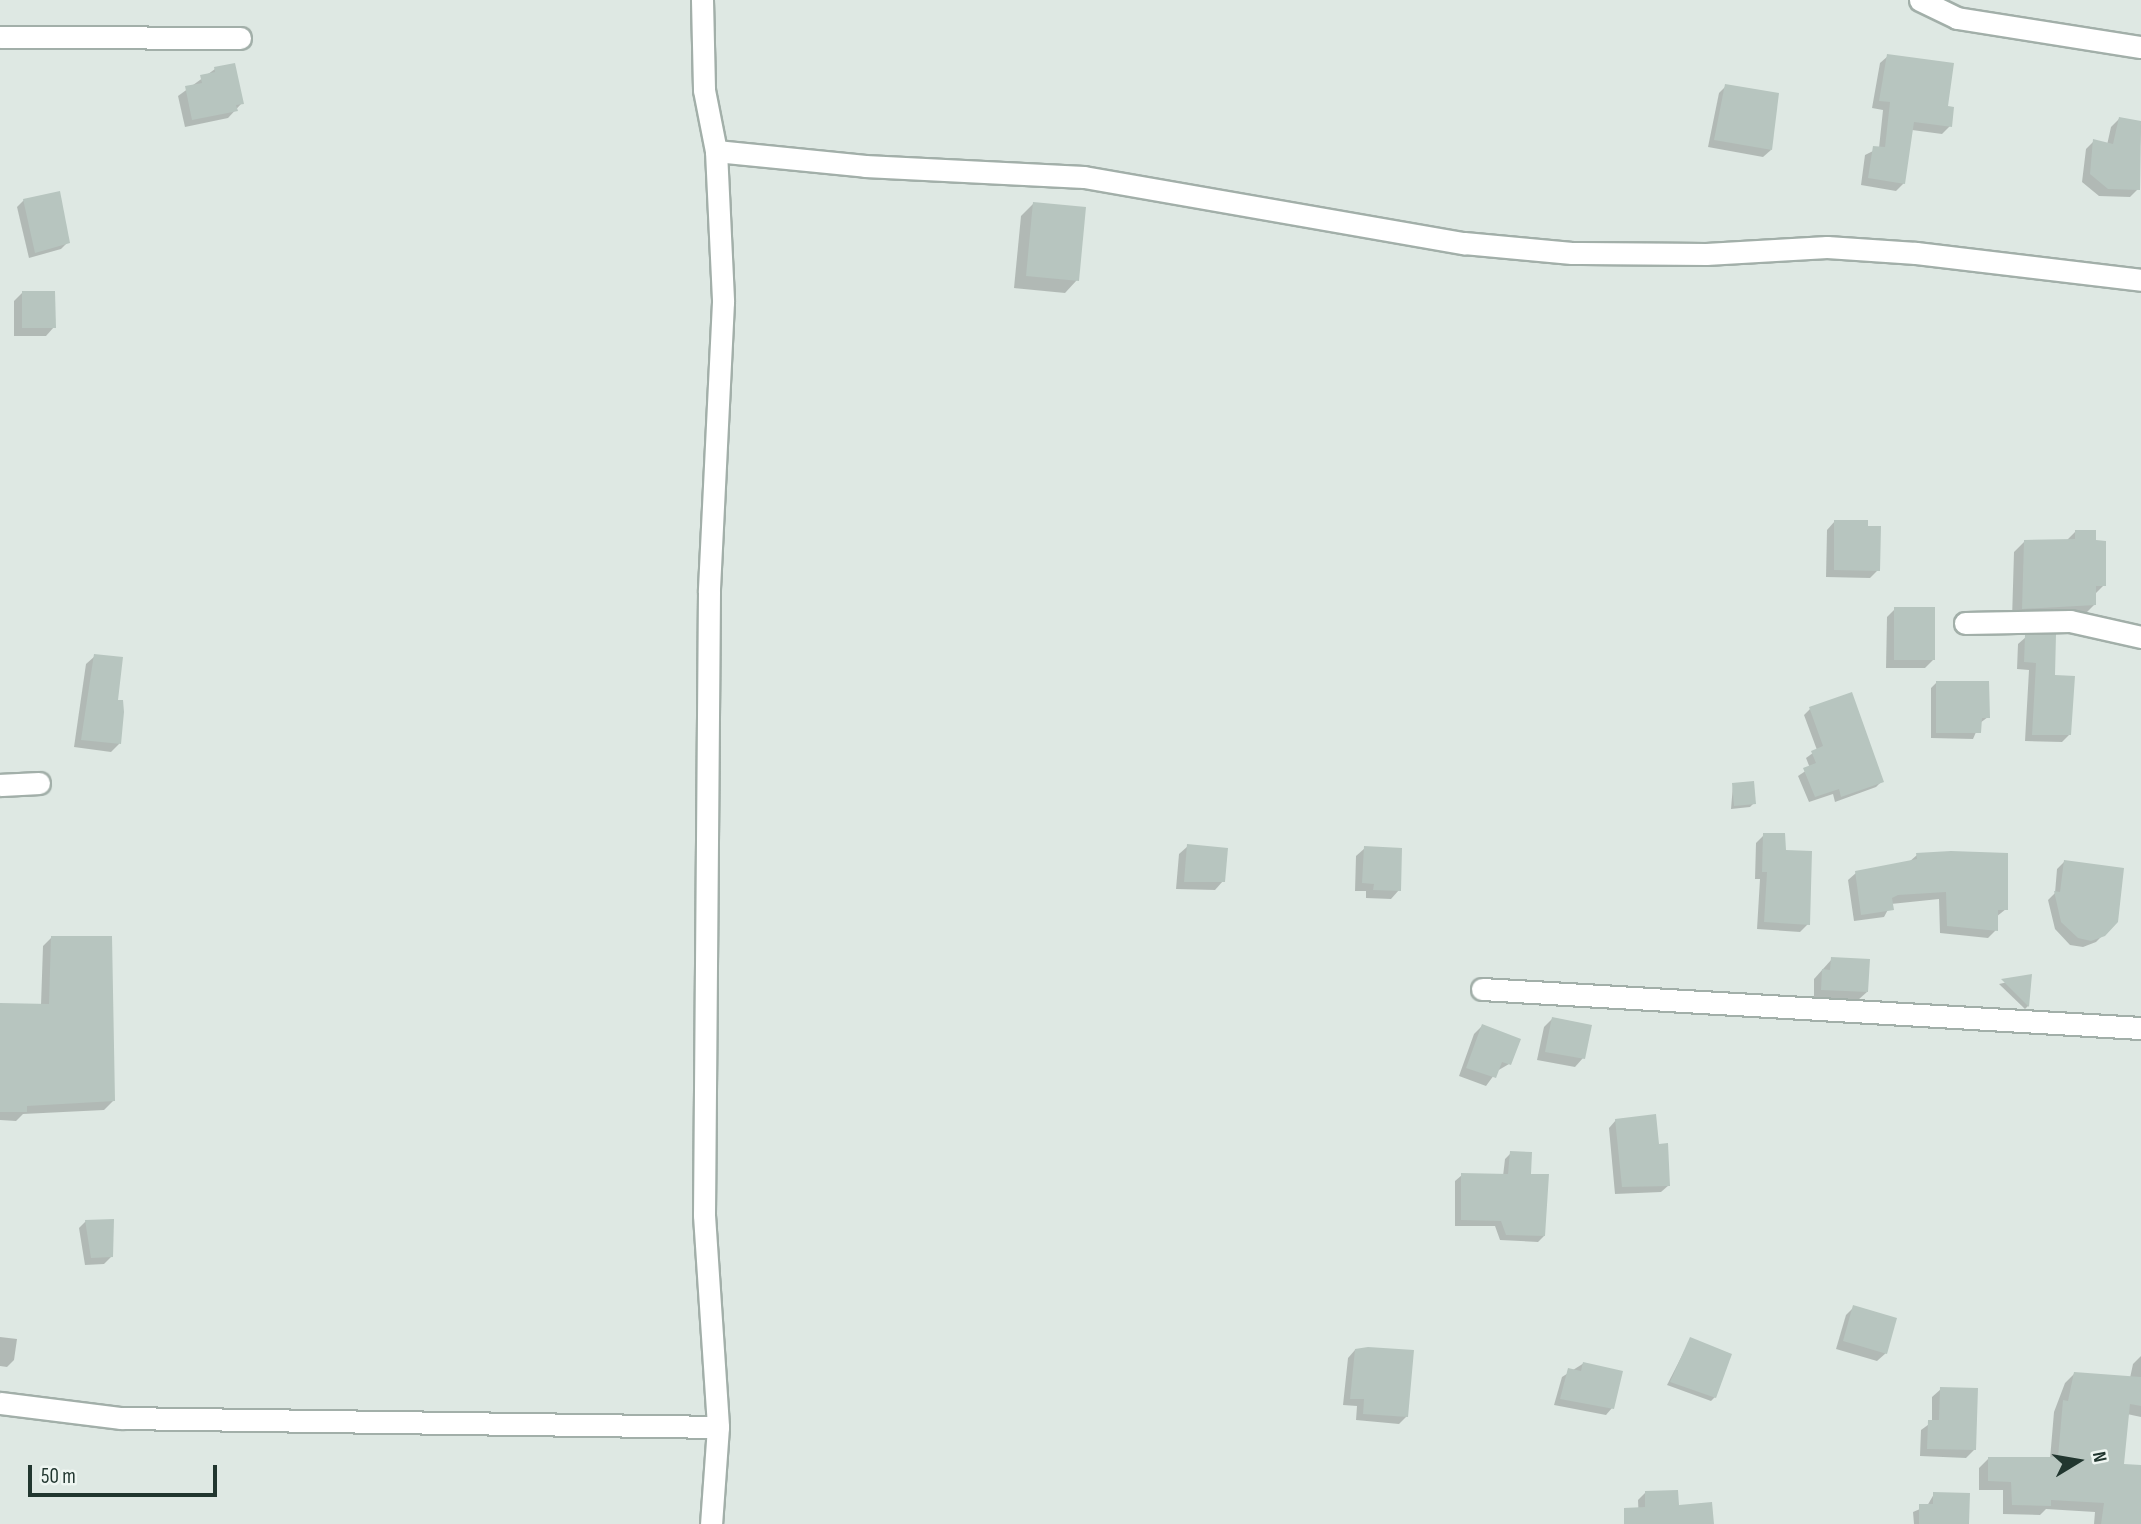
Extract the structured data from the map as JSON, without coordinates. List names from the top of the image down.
{
  "scale_bar": "50 m",
  "north": "right"
}
